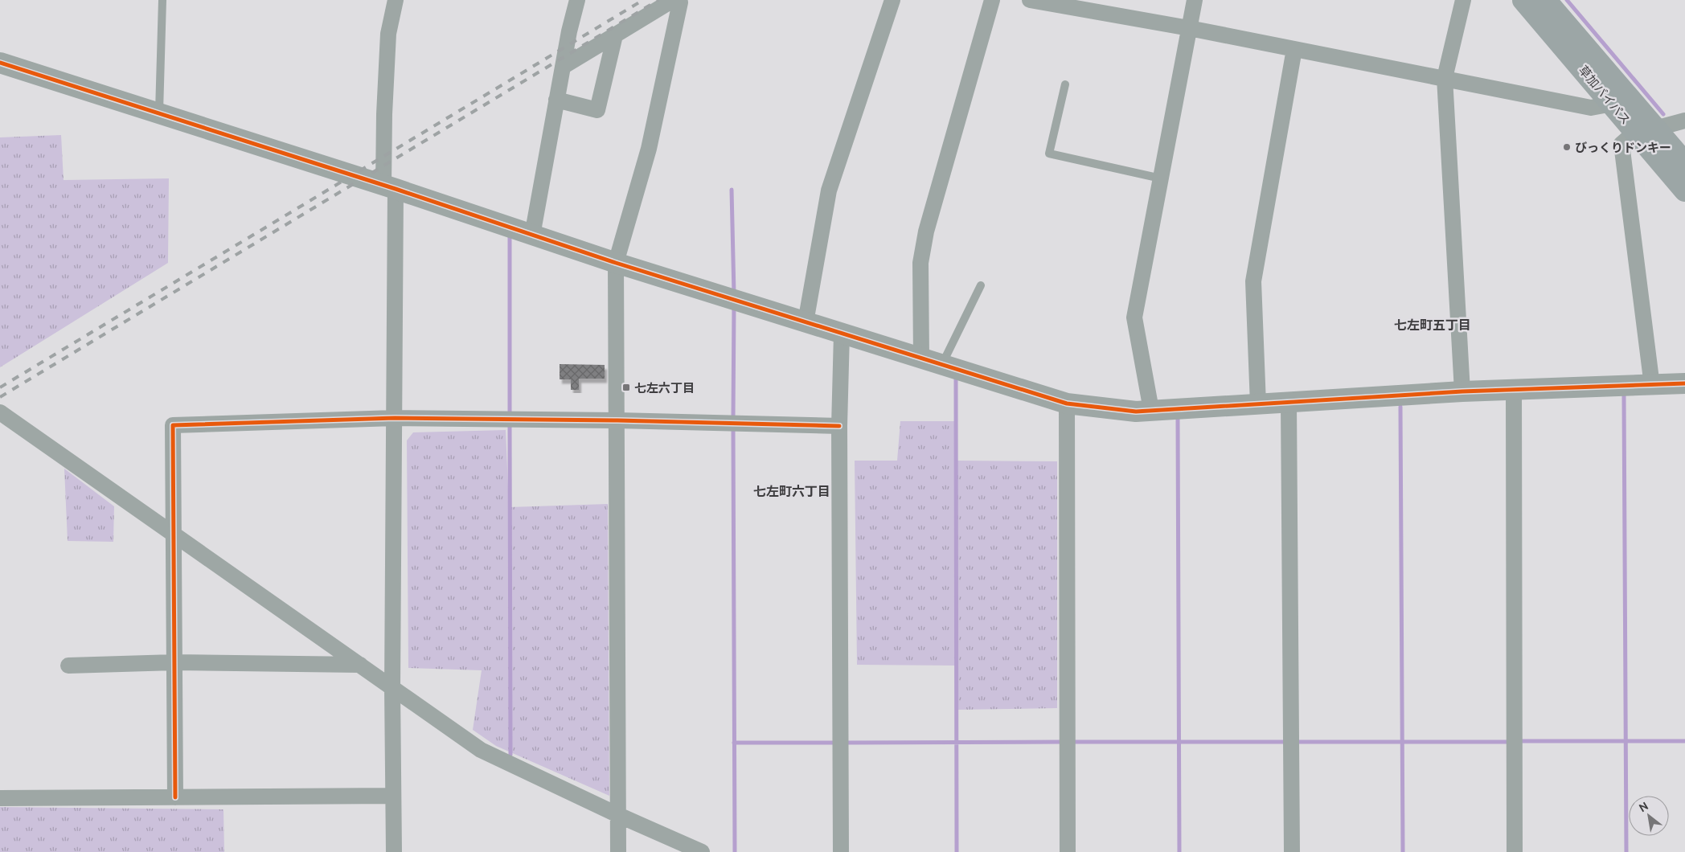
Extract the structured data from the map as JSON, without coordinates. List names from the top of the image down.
{
  "streets": {
    "highway": ["草加バイパス"]
  },
  "districts": ["七左町五丁目", "七左町六丁目"],
  "places": {
    "other": ["びっくりドンキー"],
    "transit": ["七左六丁目"]
  },
  "north": "top left"
}
